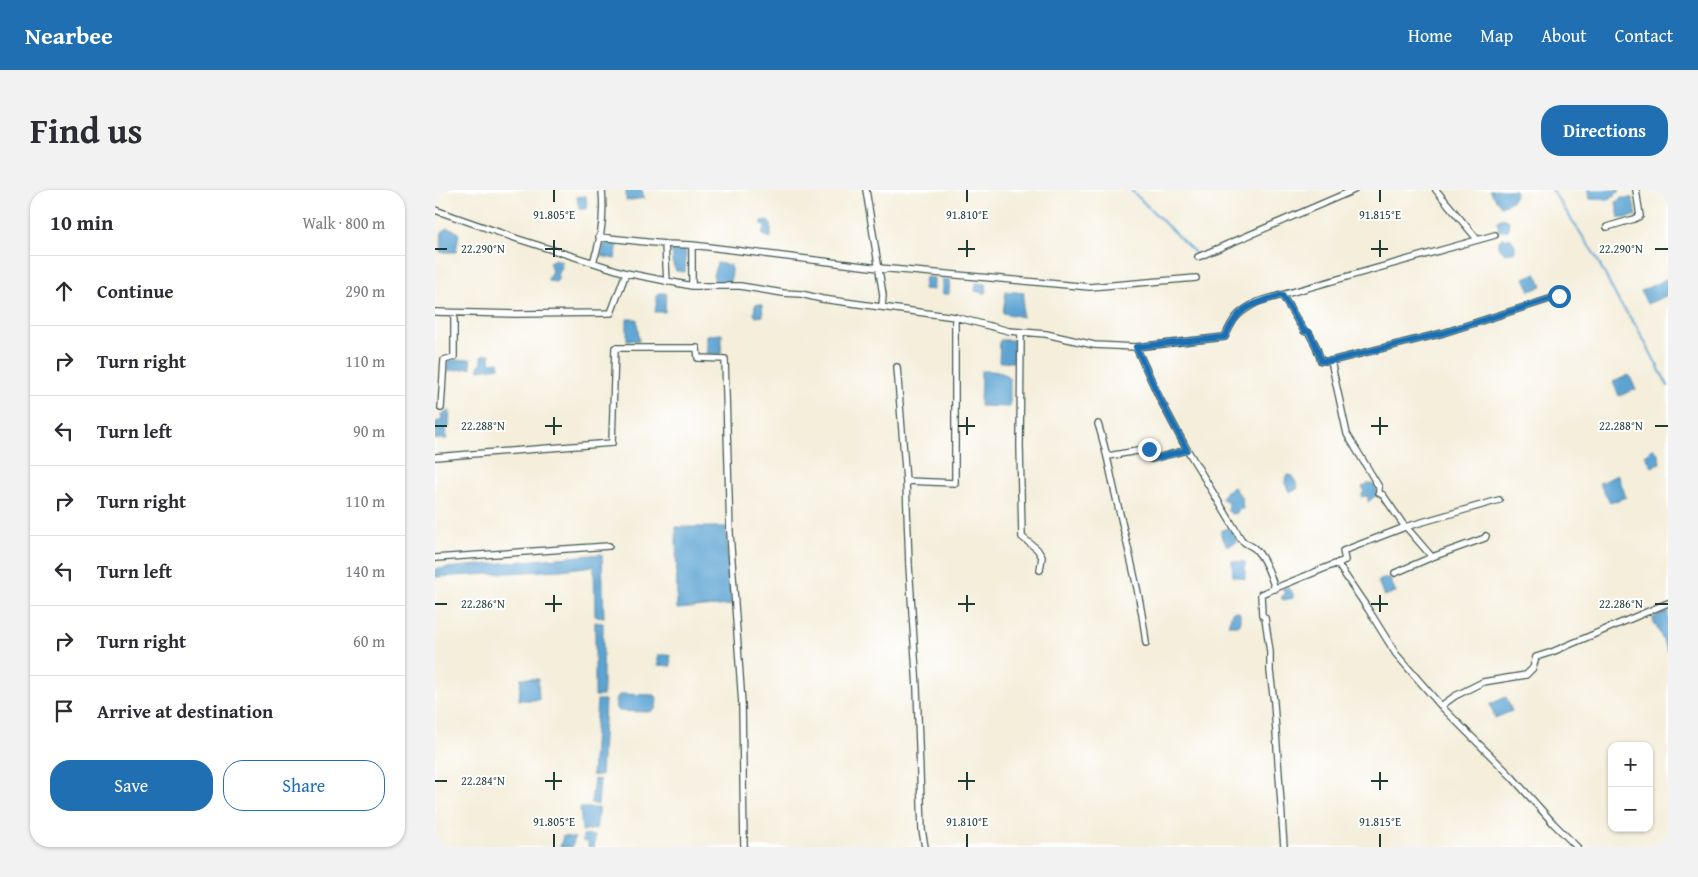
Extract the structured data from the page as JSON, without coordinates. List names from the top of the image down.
{
  "page": {
    "header": "Nearbee",
    "nav": [
      "Home",
      "Map",
      "About",
      "Contact"
    ],
    "title": "Find us",
    "buttons": [
      "Directions",
      ["Save", "Share"]
    ],
    "heading": ["10 min", "Walk · 800 m"],
    "list": [
      ["Continue", "290 m"],
      ["Turn right", "110 m"],
      ["Turn left", "90 m"],
      ["Turn right", "110 m"],
      ["Turn left", "140 m"],
      ["Turn right", "60 m"],
      "Arrive at destination"
    ],
    "map_buttons": ["+", "−"]
  },
  "coordinates": [
    "91.805°E",
    "91.810°E",
    "91.815°E",
    "22.290°N",
    "22.288°N",
    "22.286°N",
    "22.284°N"
  ]
}
